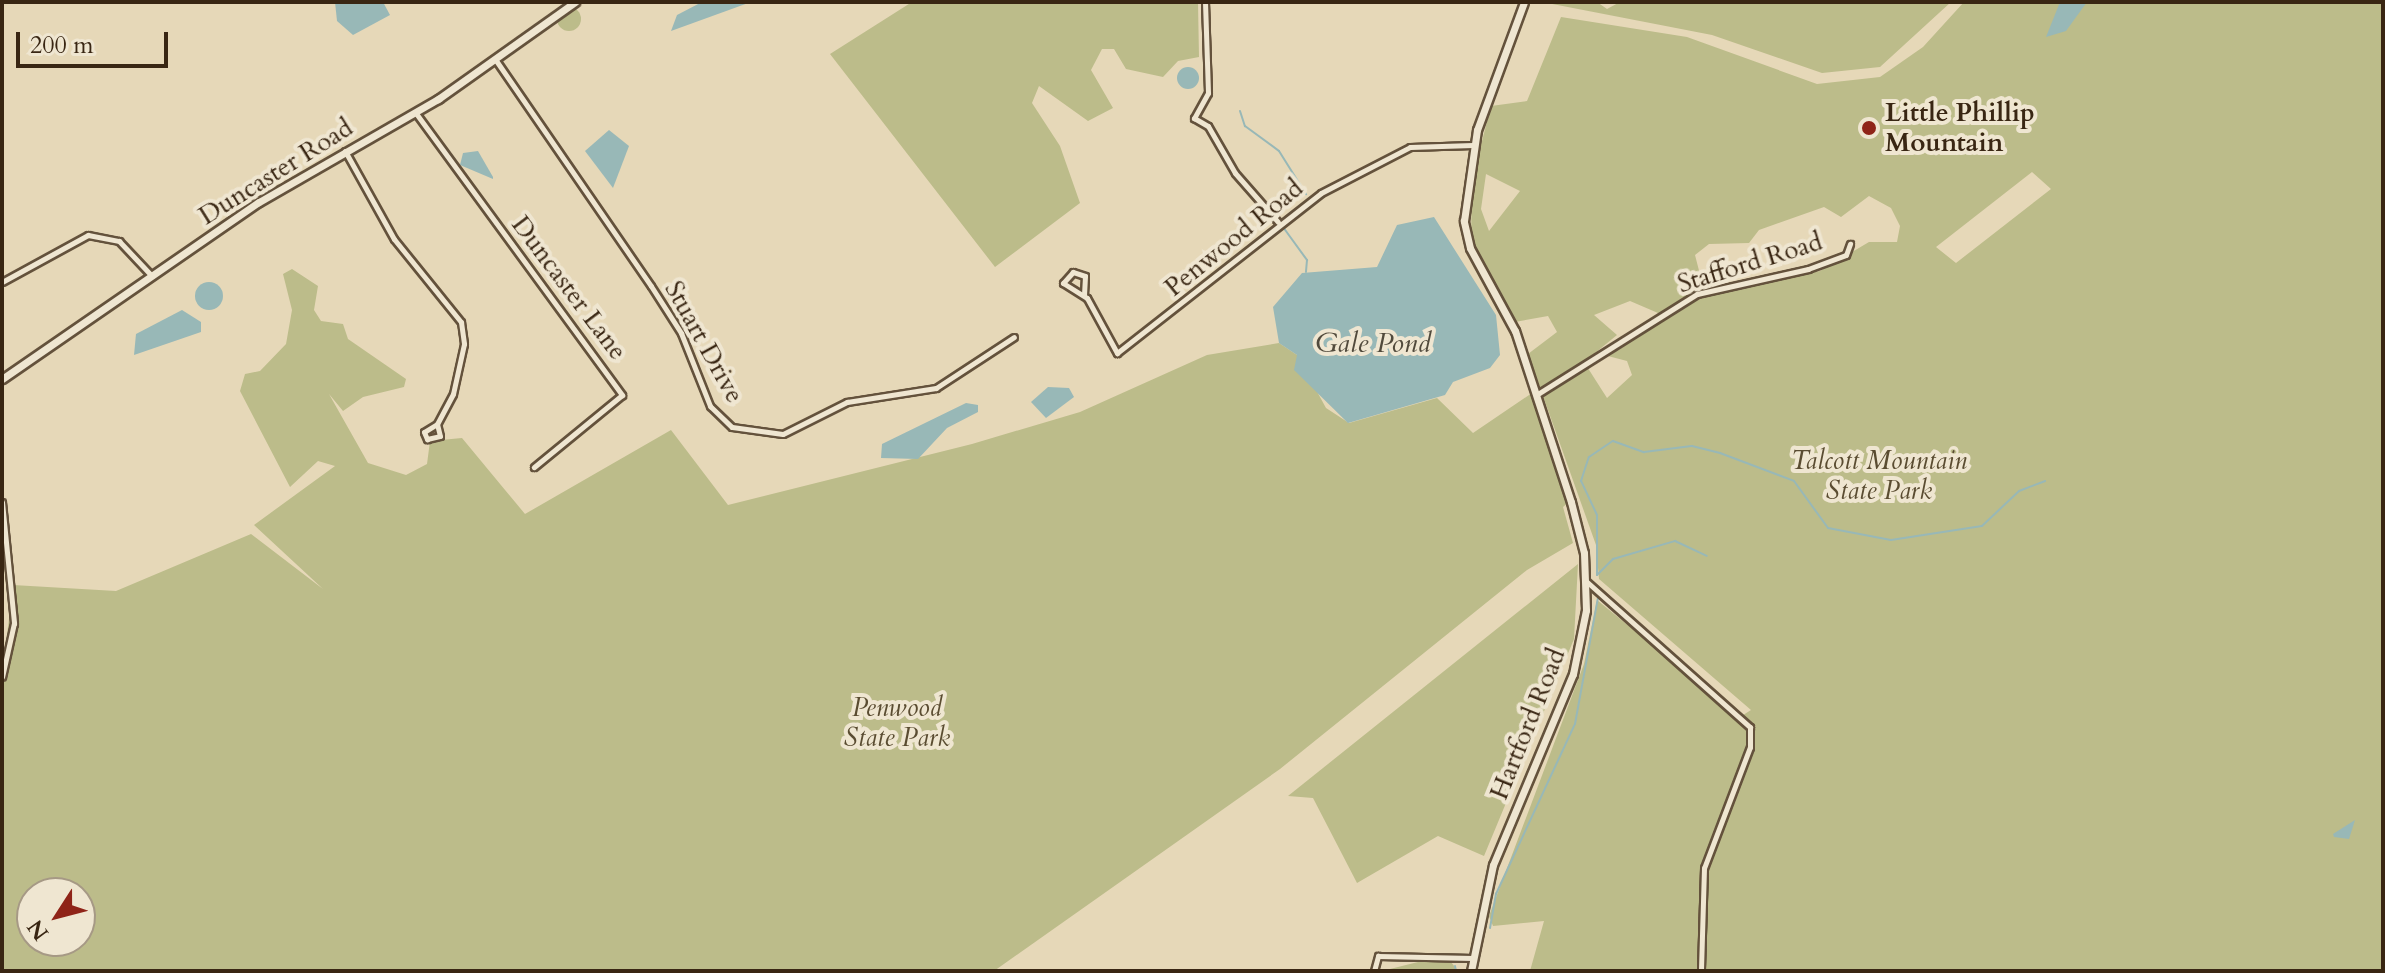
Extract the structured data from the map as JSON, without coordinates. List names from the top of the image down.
{
  "streets": {
    "main road": ["Duncaster Road", "Hartford Road"],
    "street": [
      "Penwood Road",
      "Stafford Road",
      "Duncaster Lane",
      "Stuart Drive"
    ]
  },
  "crossings": [
    ["Duncaster Road", "Duncaster Lane"],
    ["Duncaster Road", "Stuart Drive"],
    ["Penwood Road", "Hartford Road"],
    ["Stafford Road", "Hartford Road"]
  ],
  "water": ["Gale Pond"],
  "parks": ["Talcott Mountain State Park", "Penwood State Park"],
  "places": ["Little Phillip Mountain"],
  "scale_bar": "200 m",
  "north": "bottom left"
}
